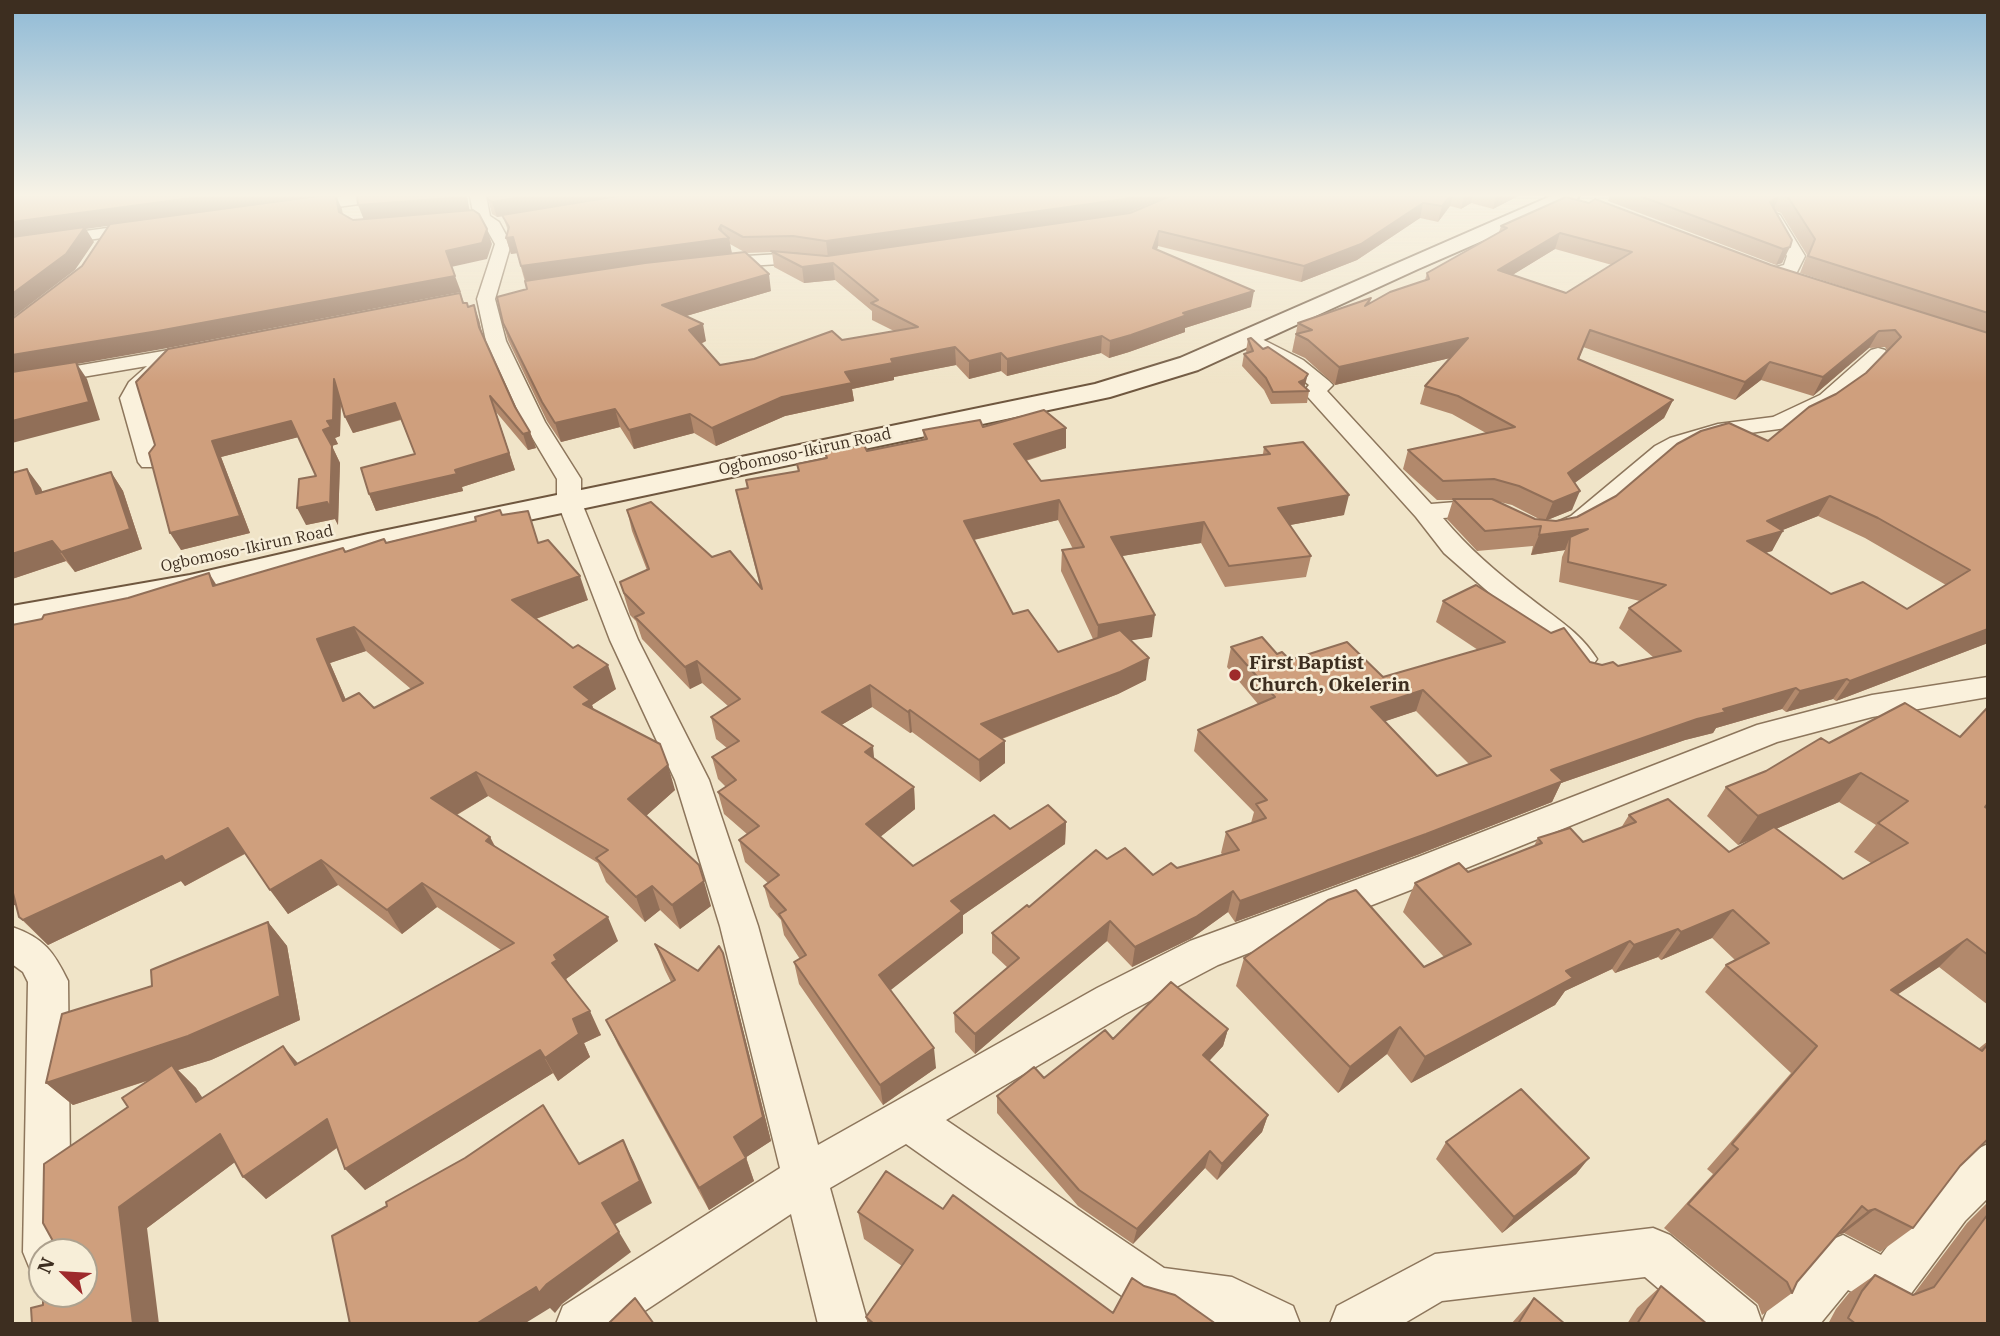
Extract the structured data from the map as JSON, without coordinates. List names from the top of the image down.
{
  "streets": {
    "main road": ["Ogbomoso-Ikirun Road"]
  },
  "places": ["First Baptist Church, Okelerin"],
  "north": "top left"
}
